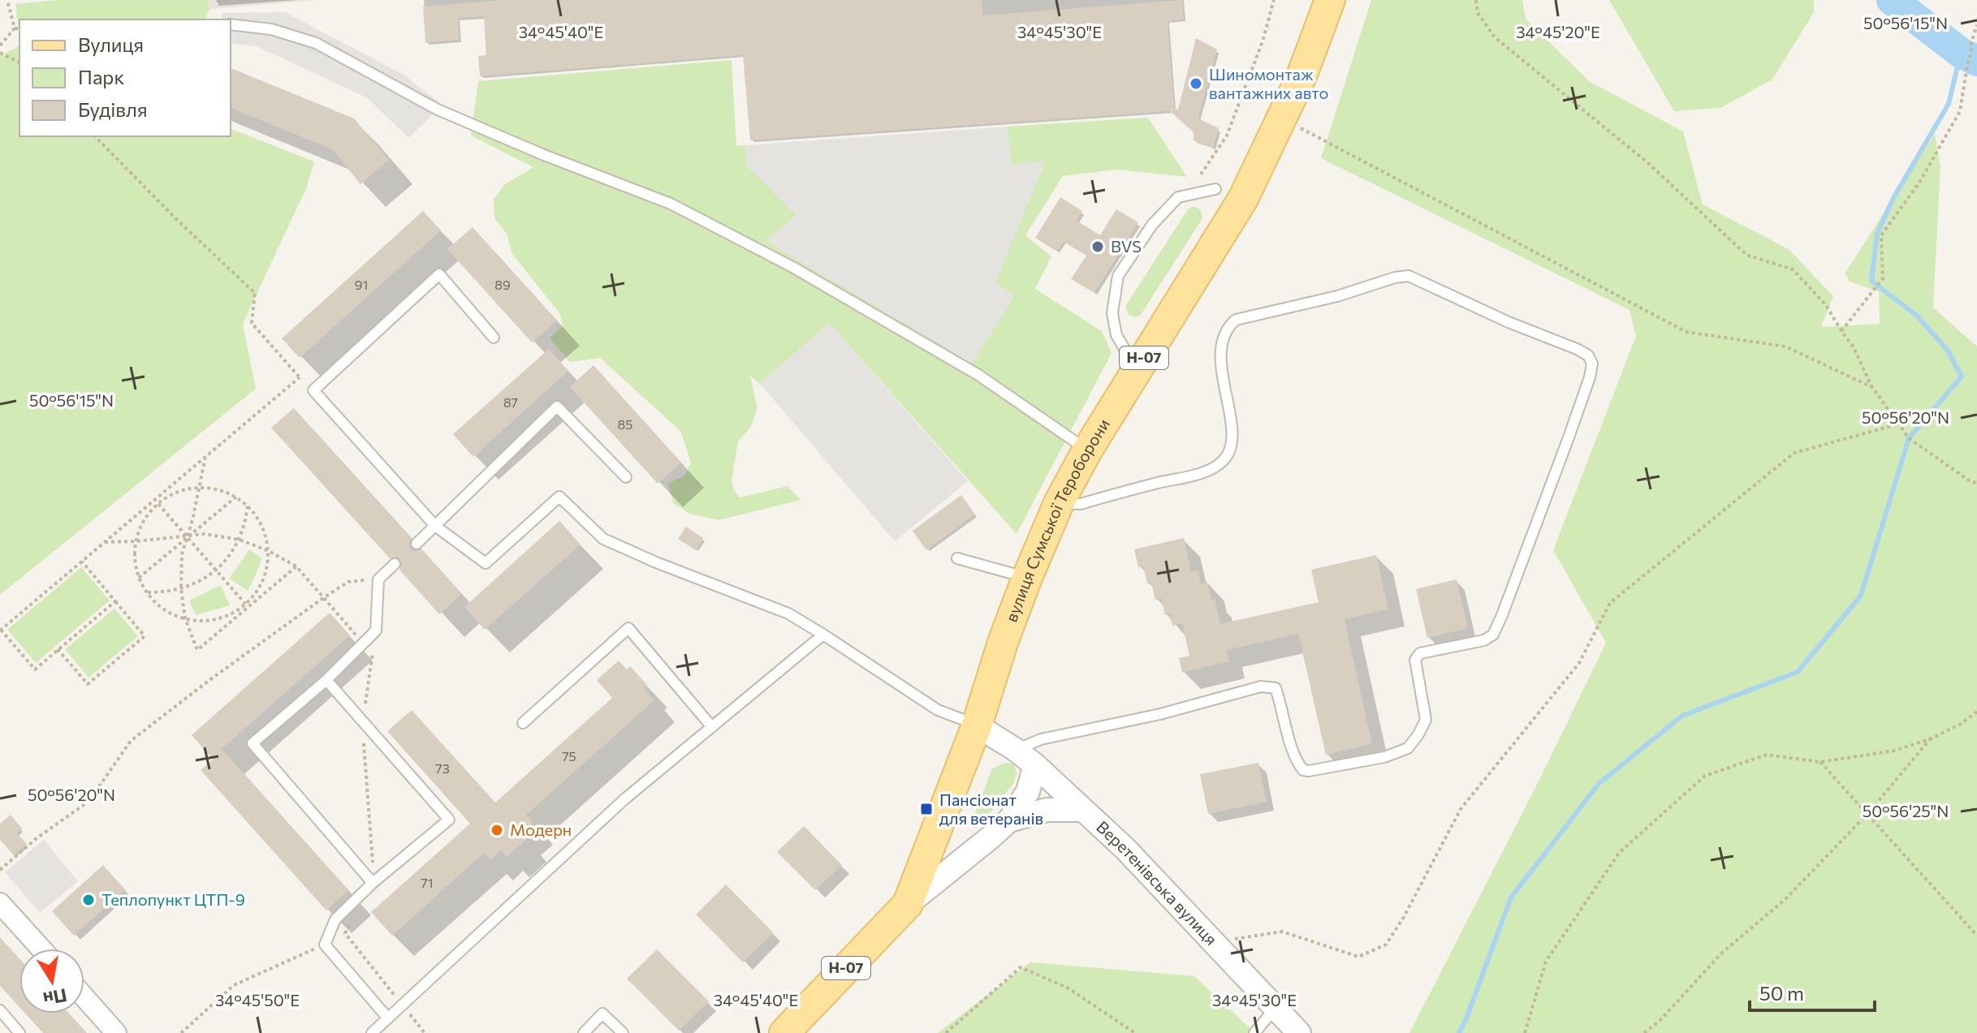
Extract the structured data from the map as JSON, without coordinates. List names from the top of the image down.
{
  "streets": {
    "main road": ["Н-07", "вулиця Сумської Тероборони"],
    "street": ["Веретенівська вулиця"]
  },
  "crossings": [
    ["вулиця Сумської Тероборони", "Веретенівська вулиця"]
  ],
  "places": {
    "other": [
      "Шиномонтаж вантажних авто",
      "BVS",
      "Модерн",
      "Теплопункт ЦТП-9"
    ],
    "transit": ["Пансіонат для ветеранів"]
  },
  "house_numbers": [
    "91",
    "89",
    "87",
    "85",
    "75",
    "73",
    "71"
  ],
  "legend": ["Вулиця", "Парк", "Будівля"],
  "scale_bar": "50 m",
  "north": "bottom",
  "coordinates": [
    "50°56'15\"N",
    "34°45'40\"E",
    "34°45'30\"E",
    "34°45'20\"E",
    "50°56'20\"N",
    "50°56'25\"N",
    "34°45'50\"E"
  ]
}
